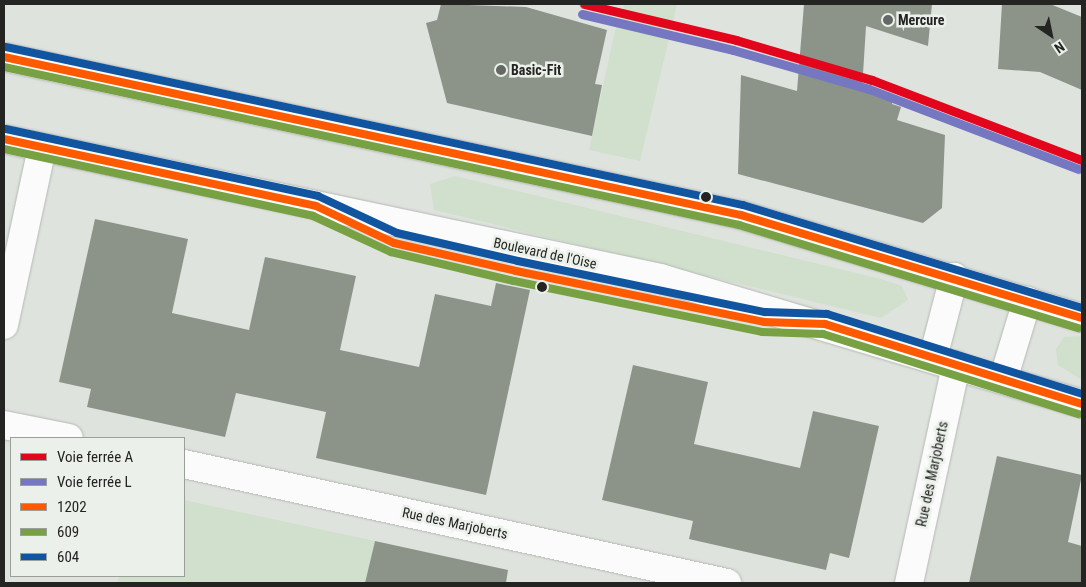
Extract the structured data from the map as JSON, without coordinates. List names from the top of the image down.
{
  "streets": {
    "main road": ["Boulevard de l'Oise", "Rue des Marjoberts"]
  },
  "crossings": [
    ["Boulevard de l'Oise", "Rue des Marjoberts"]
  ],
  "places": ["Mercure", "Basic-Fit"],
  "lines": [
    "rail line A",
    "rail line L",
    "transit line 604",
    "transit line 1202",
    "transit line 609"
  ],
  "legend": [
    "Voie ferrée A",
    "Voie ferrée L",
    "1202",
    "609",
    "604"
  ],
  "north": "bottom right"
}
